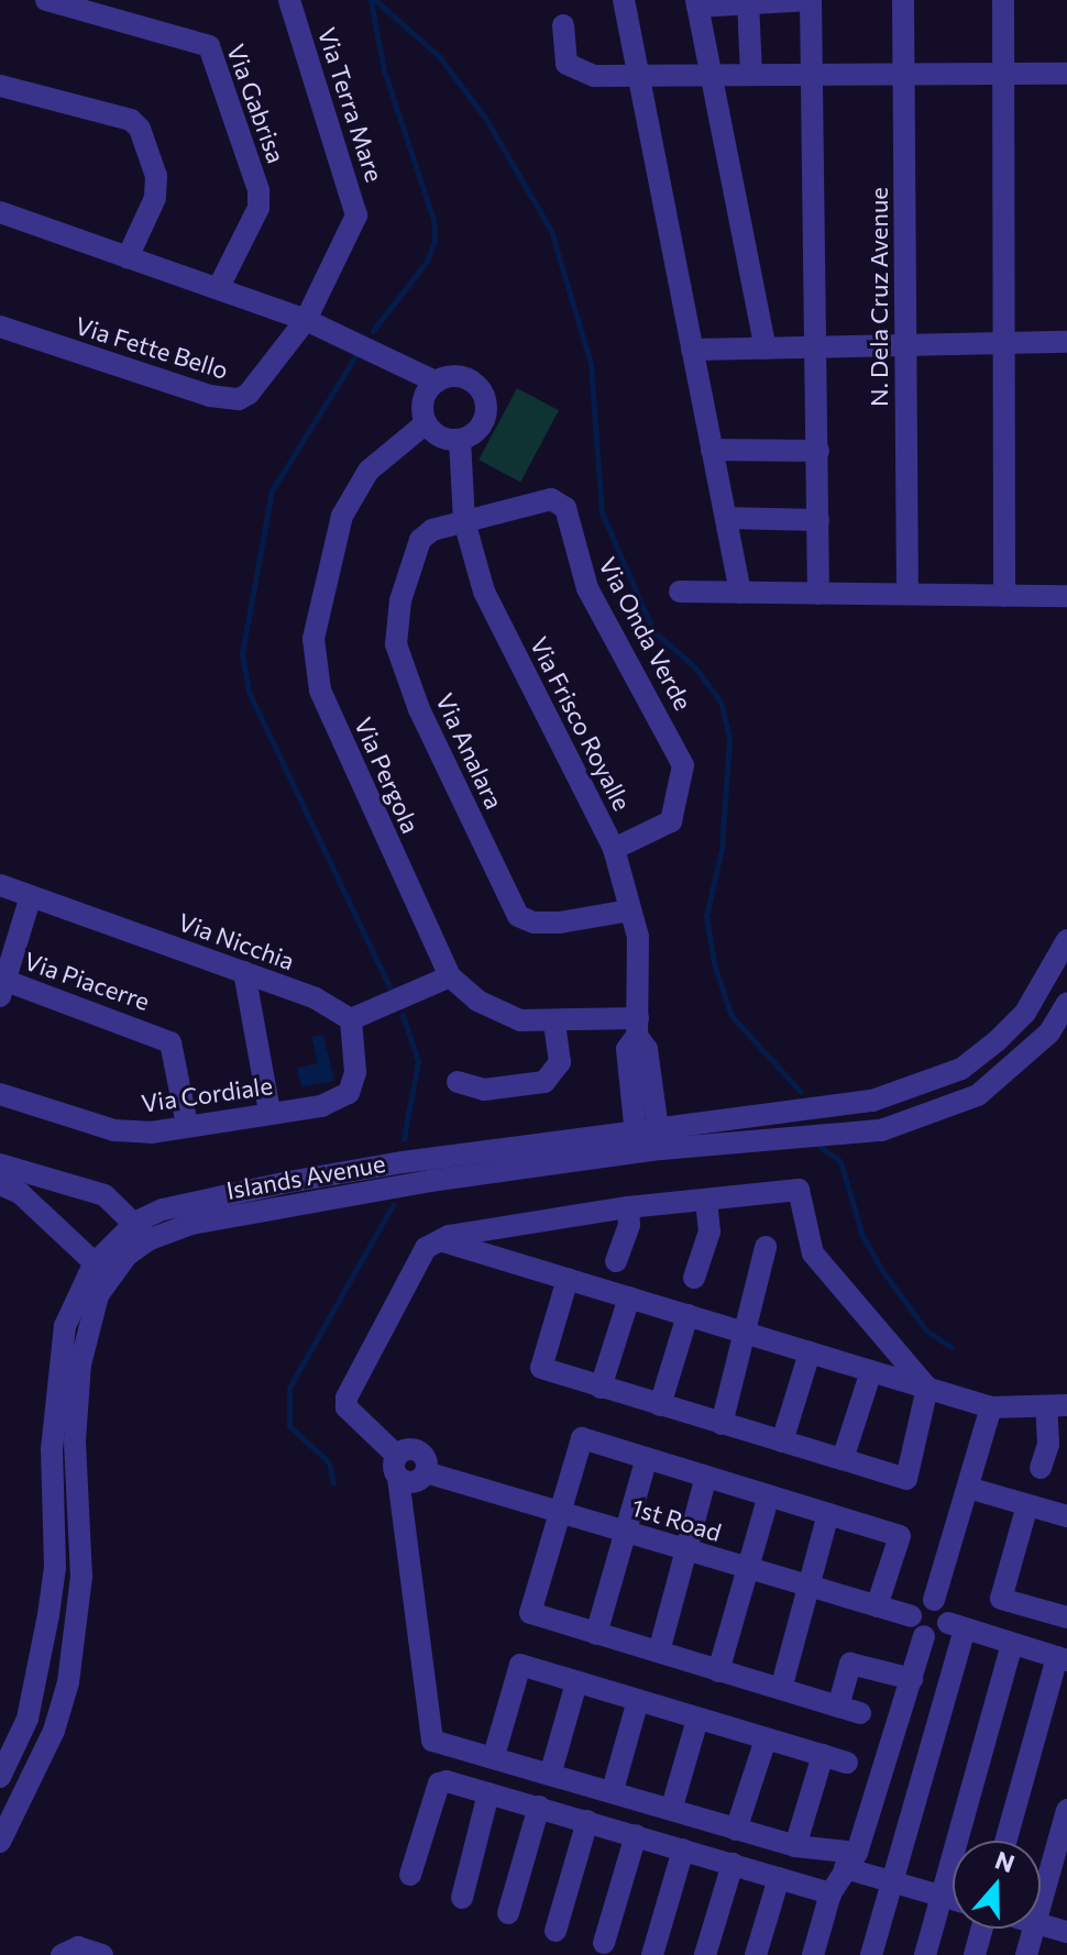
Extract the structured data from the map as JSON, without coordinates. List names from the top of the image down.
{
  "streets": {
    "street": [
      "Via Gabrisa",
      "Via Terra Mare",
      "N. Dela Cruz Avenue",
      "Via Fette Bello",
      "Via Onda Verde",
      "Via Frisco Royalle",
      "Via Analara",
      "Via Pergola",
      "Via Nicchia",
      "Via Piacerre",
      "Via Cordiale",
      "Islands Avenue",
      "1st Road"
    ]
  },
  "crossings": [
    ["Via Terra Mare", "Via Fette Bello"],
    ["Via Onda Verde", "Via Frisco Royalle"],
    ["Via Onda Verde", "Via Analara"],
    ["Via Frisco Royalle", "Via Analara"],
    ["Via Frisco Royalle", "Via Pergola"],
    ["Via Frisco Royalle", "Islands Avenue"],
    ["Via Nicchia", "Via Cordiale"],
    ["Via Piacerre", "Via Cordiale"]
  ],
  "north": "top"
}
